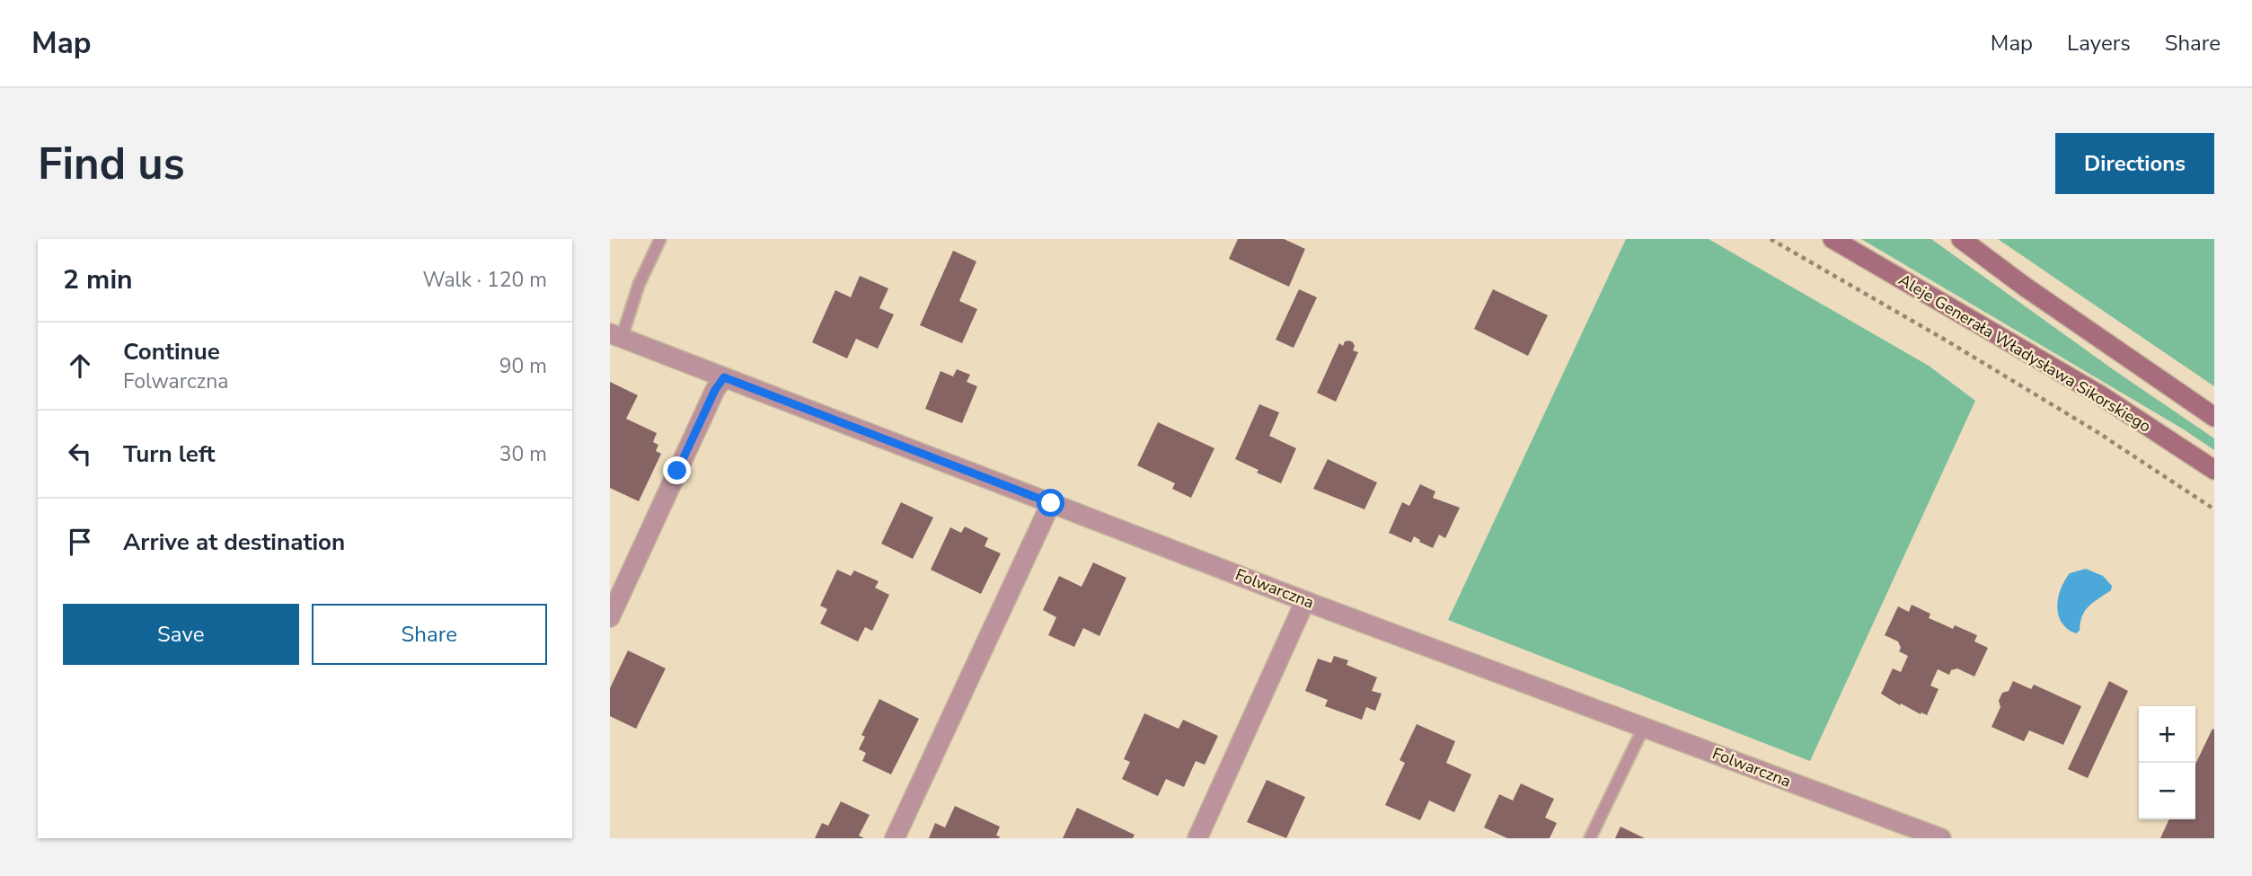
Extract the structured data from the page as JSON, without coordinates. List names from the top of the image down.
{
  "streets": {
    "main road": ["Aleje Generała Władysława Sikorskiego"],
    "street": ["Folwarczna"]
  },
  "page": {
    "header": "Map",
    "nav": ["Map", "Layers", "Share"],
    "buttons": [
      "Directions",
      ["Save", "Share"]
    ],
    "title": "Find us",
    "heading": ["2 min", "Walk · 120 m"],
    "list": [
      ["Continue", "Folwarczna", "90 m"],
      ["Turn left", "30 m"],
      "Arrive at destination"
    ],
    "map_buttons": ["+", "−"]
  }
}
